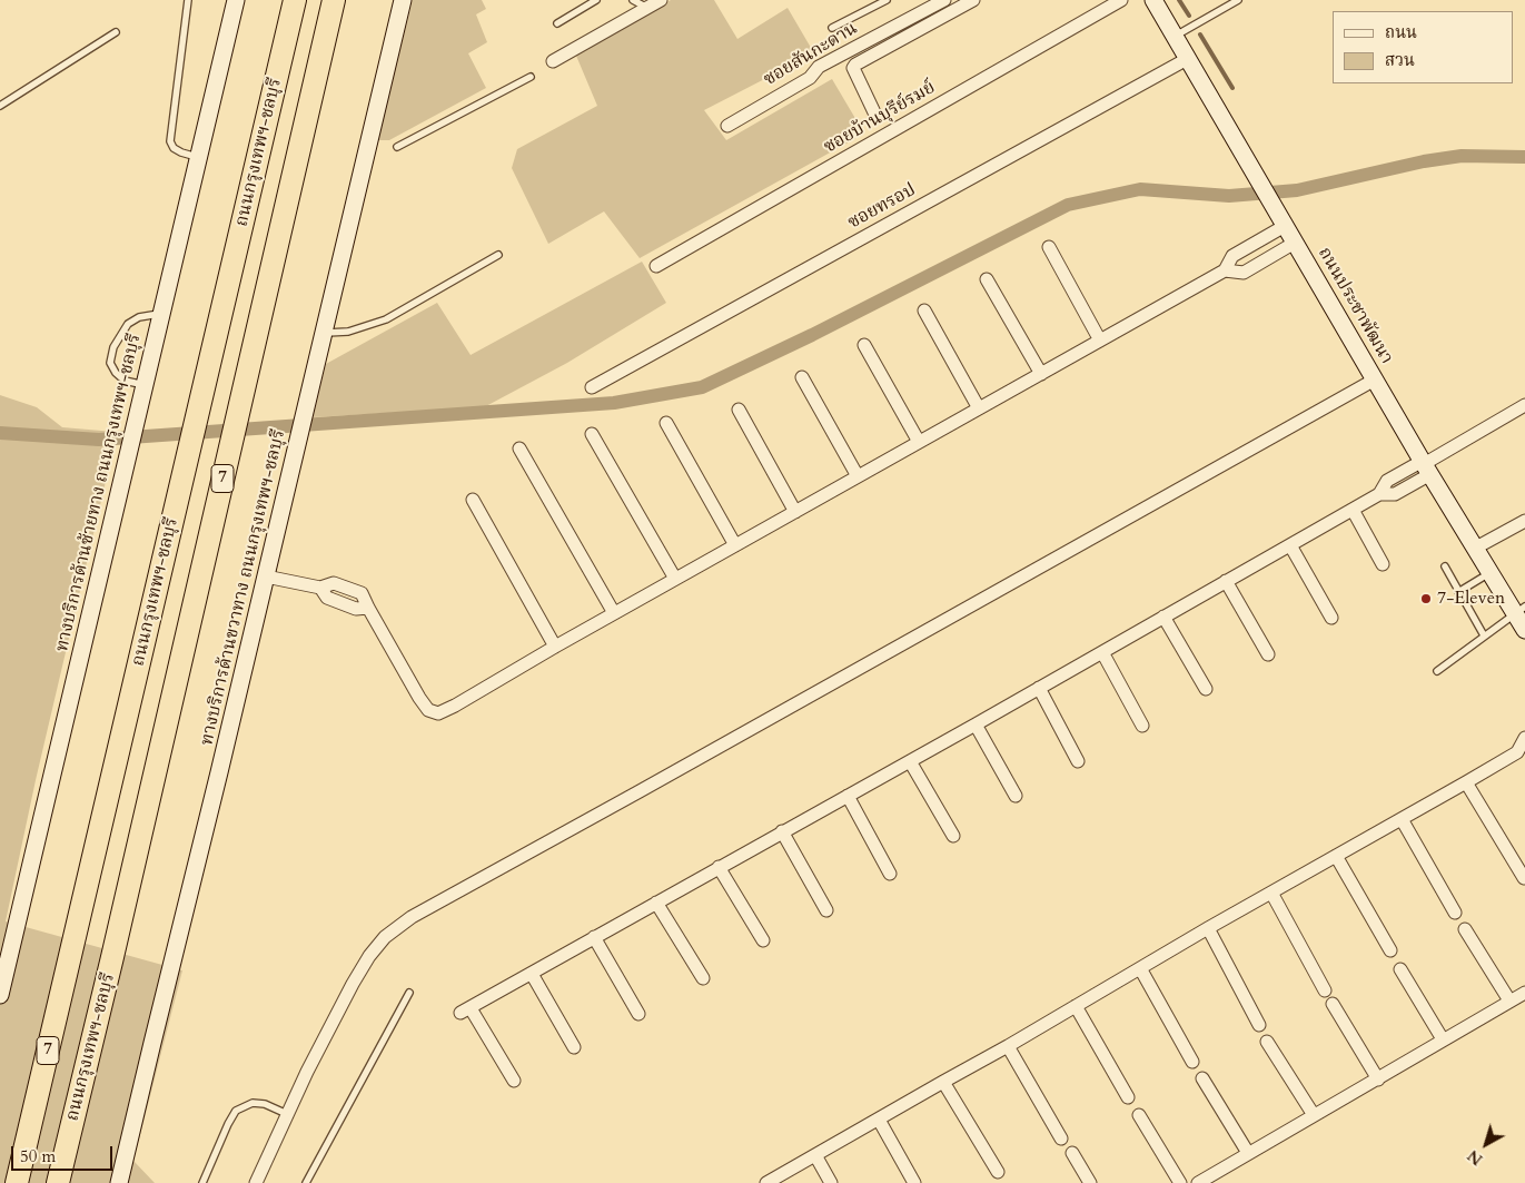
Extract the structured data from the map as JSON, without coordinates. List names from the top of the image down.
{
  "streets": {
    "highway": ["ถนนกรุงเทพฯ-ชลบุรี", "7"],
    "main road": ["ถนนประชาพัฒนา", "ทางบริการด้านซ้ายทาง ถนนกรุงเทพฯ-ชลบุรี", "ทางบริการด้านขวาทาง ถนนกรุงเทพฯ-ชลบุรี"],
    "street": ["ซอยสันกะดาน", "ซอยบ้านบุรีย์รมย์", "ซอยทรอป"]
  },
  "crossings": [
    ["ซอยทรอป", "ถนนประชาพัฒนา"]
  ],
  "places": ["7-Eleven"],
  "legend": ["ถนน", "สวน"],
  "scale_bar": "50 m",
  "north": "bottom left"
}
